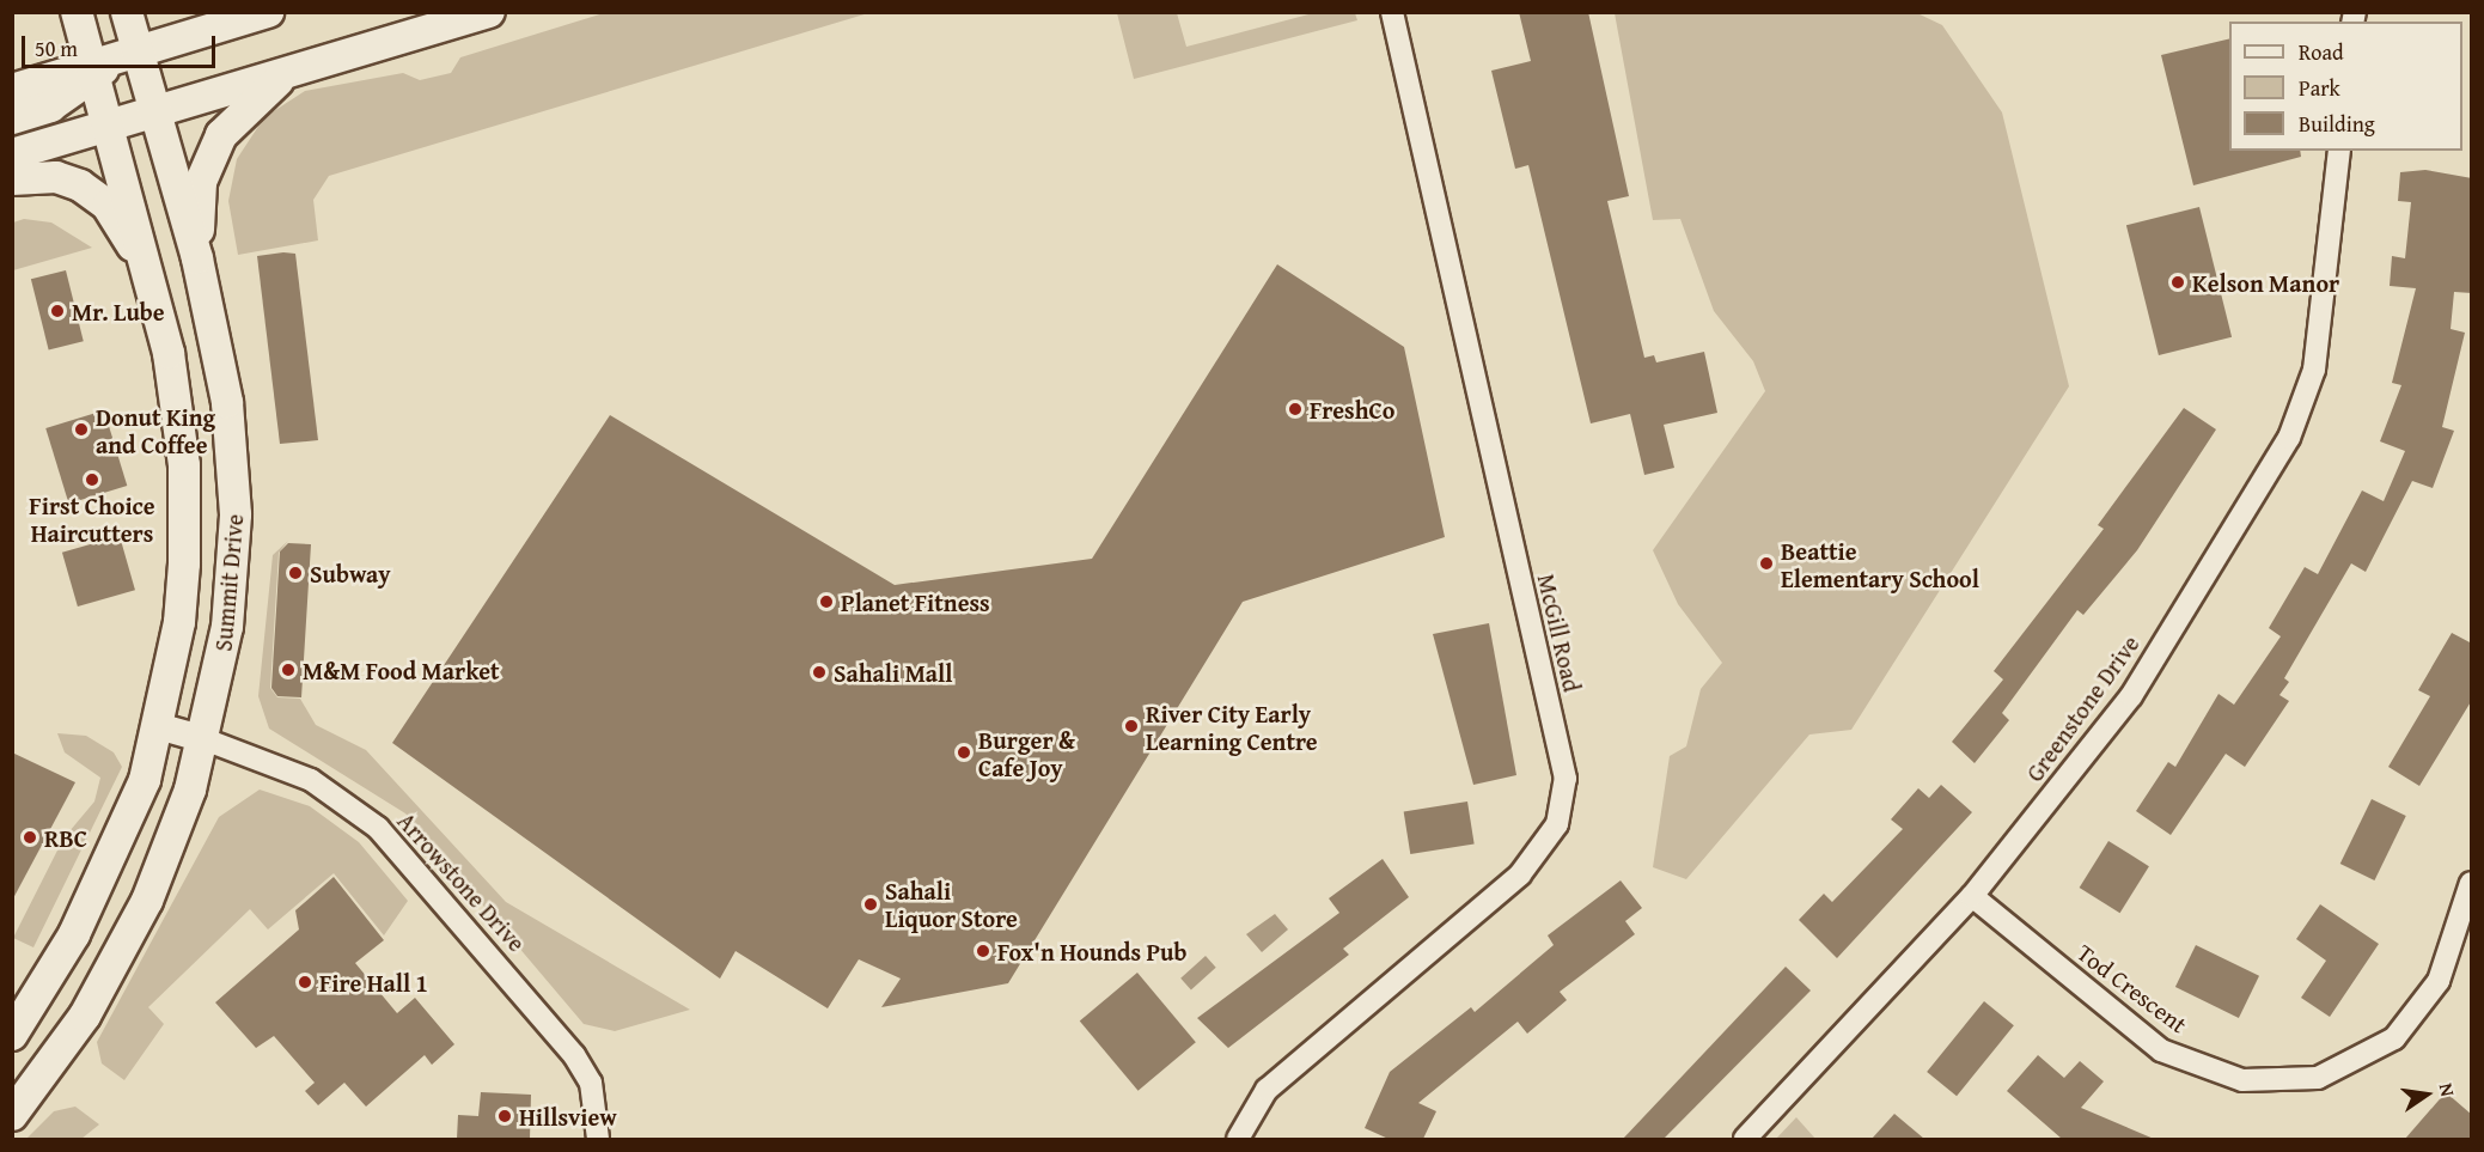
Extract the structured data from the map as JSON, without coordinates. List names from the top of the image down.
{
  "streets": {
    "main road": ["Summit Drive"],
    "street": [
      "McGill Road",
      "Greenstone Drive",
      "Arrowstone Drive",
      "Tod Crescent"
    ]
  },
  "crossings": [
    ["Summit Drive", "Arrowstone Drive"],
    ["Greenstone Drive", "Tod Crescent"]
  ],
  "places": [
    "Kelson Manor",
    "Mr. Lube",
    "FreshCo",
    "Donut King and Coffee",
    "First Choice Haircutters",
    "Beattie Elementary School",
    "Subway",
    "Planet Fitness",
    "M&M Food Market",
    "Sahali Mall",
    "River City Early Learning Centre",
    "Burger & Cafe Joy",
    "RBC",
    "Sahali Liquor Store",
    "Fox'n Hounds Pub",
    "Fire Hall 1",
    "Hillsview"
  ],
  "legend": ["Road", "Park", "Building"],
  "scale_bar": "50 m",
  "north": "right"
}
